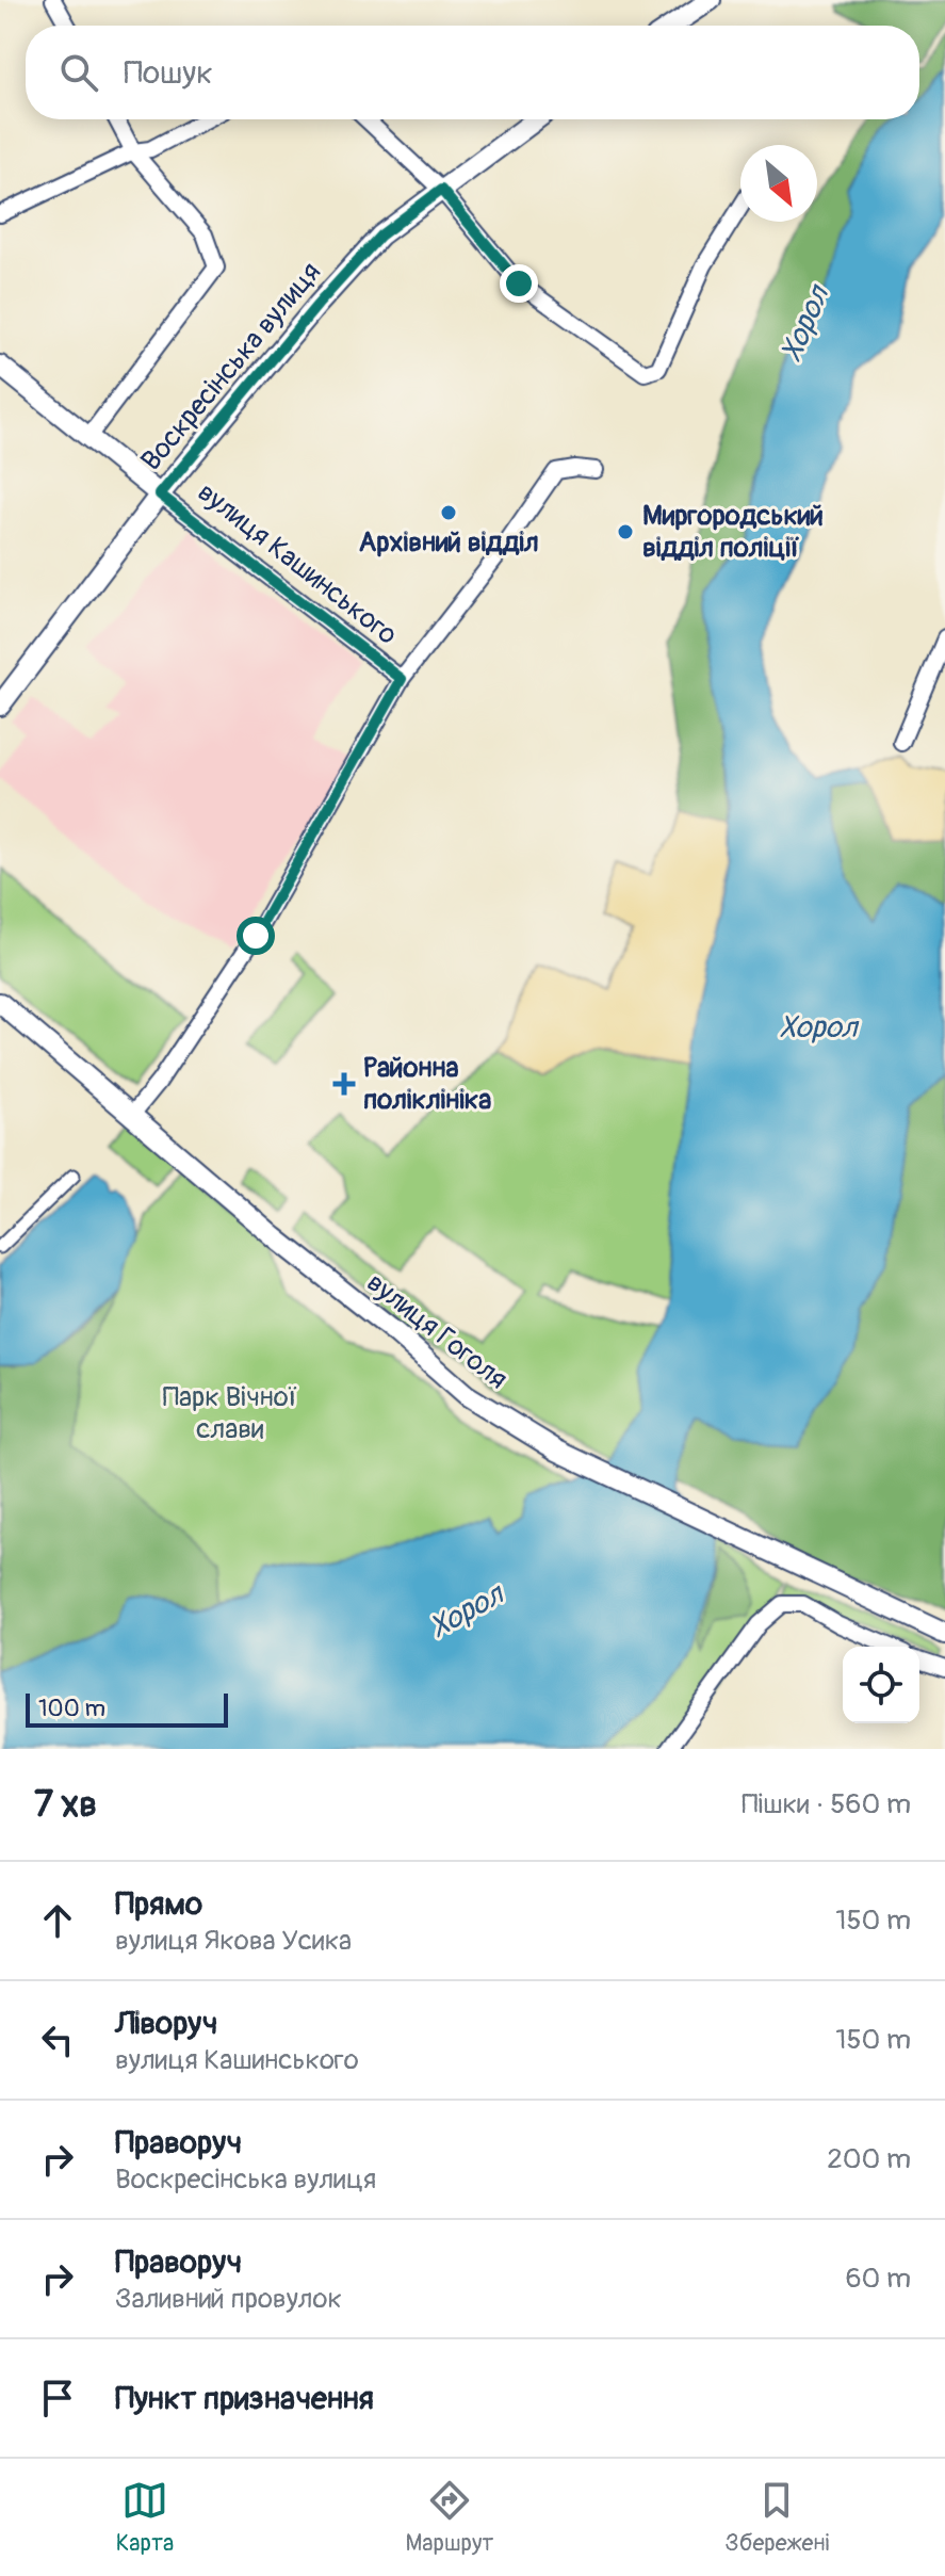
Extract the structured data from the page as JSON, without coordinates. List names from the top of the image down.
{
  "streets": {
    "street": ["Воскресінська вулиця", "вулиця Кашинського", "вулиця Гоголя"]
  },
  "crossings": [
    ["Воскресінська вулиця", "вулиця Кашинського"]
  ],
  "water": ["Хорол"],
  "parks": ["Парк Вічної слави"],
  "places": {
    "other": ["Архівний відділ", "Миргородський відділ поліції"],
    "health": ["Районна поліклініка"]
  },
  "scale_bar": "100 m",
  "north": "bottom right",
  "page": {
    "search": "Пошук",
    "scale": "100 m",
    "heading": ["7 хв", "Пішки · 560 m"],
    "list": [
      ["Прямо", "вулиця Якова Усика", "150 m"],
      ["Ліворуч", "вулиця Кашинського", "150 m"],
      ["Праворуч", "Воскресінська вулиця", "200 m"],
      ["Праворуч", "Заливний провулок", "60 m"],
      "Пункт призначення"
    ],
    "nav": ["Карта", "Маршрут", "Збережені"]
  }
}
